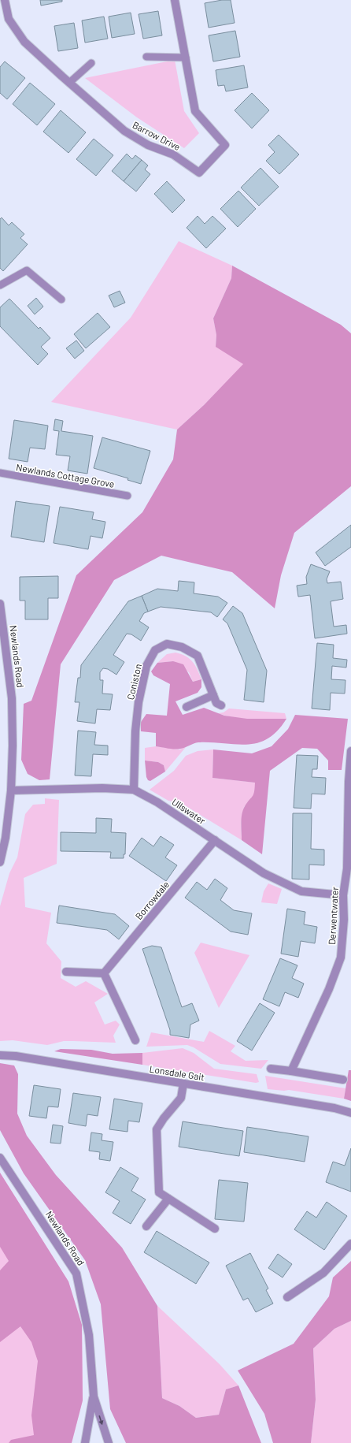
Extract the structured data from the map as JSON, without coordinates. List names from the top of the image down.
{
  "streets": {
    "street": [
      "Barrow Drive",
      "Newlands Road",
      "Coniston",
      "Ullswater",
      "Borrowdale",
      "Derwentwater",
      "Lonsdale Gait"
    ],
    "lane": ["Newlands Cottage Grove"]
  },
  "crossings": [
    ["Newlands Road", "Ullswater"],
    ["Coniston", "Ullswater"],
    ["Ullswater", "Borrowdale"],
    ["Ullswater", "Derwentwater"]
  ]
}
